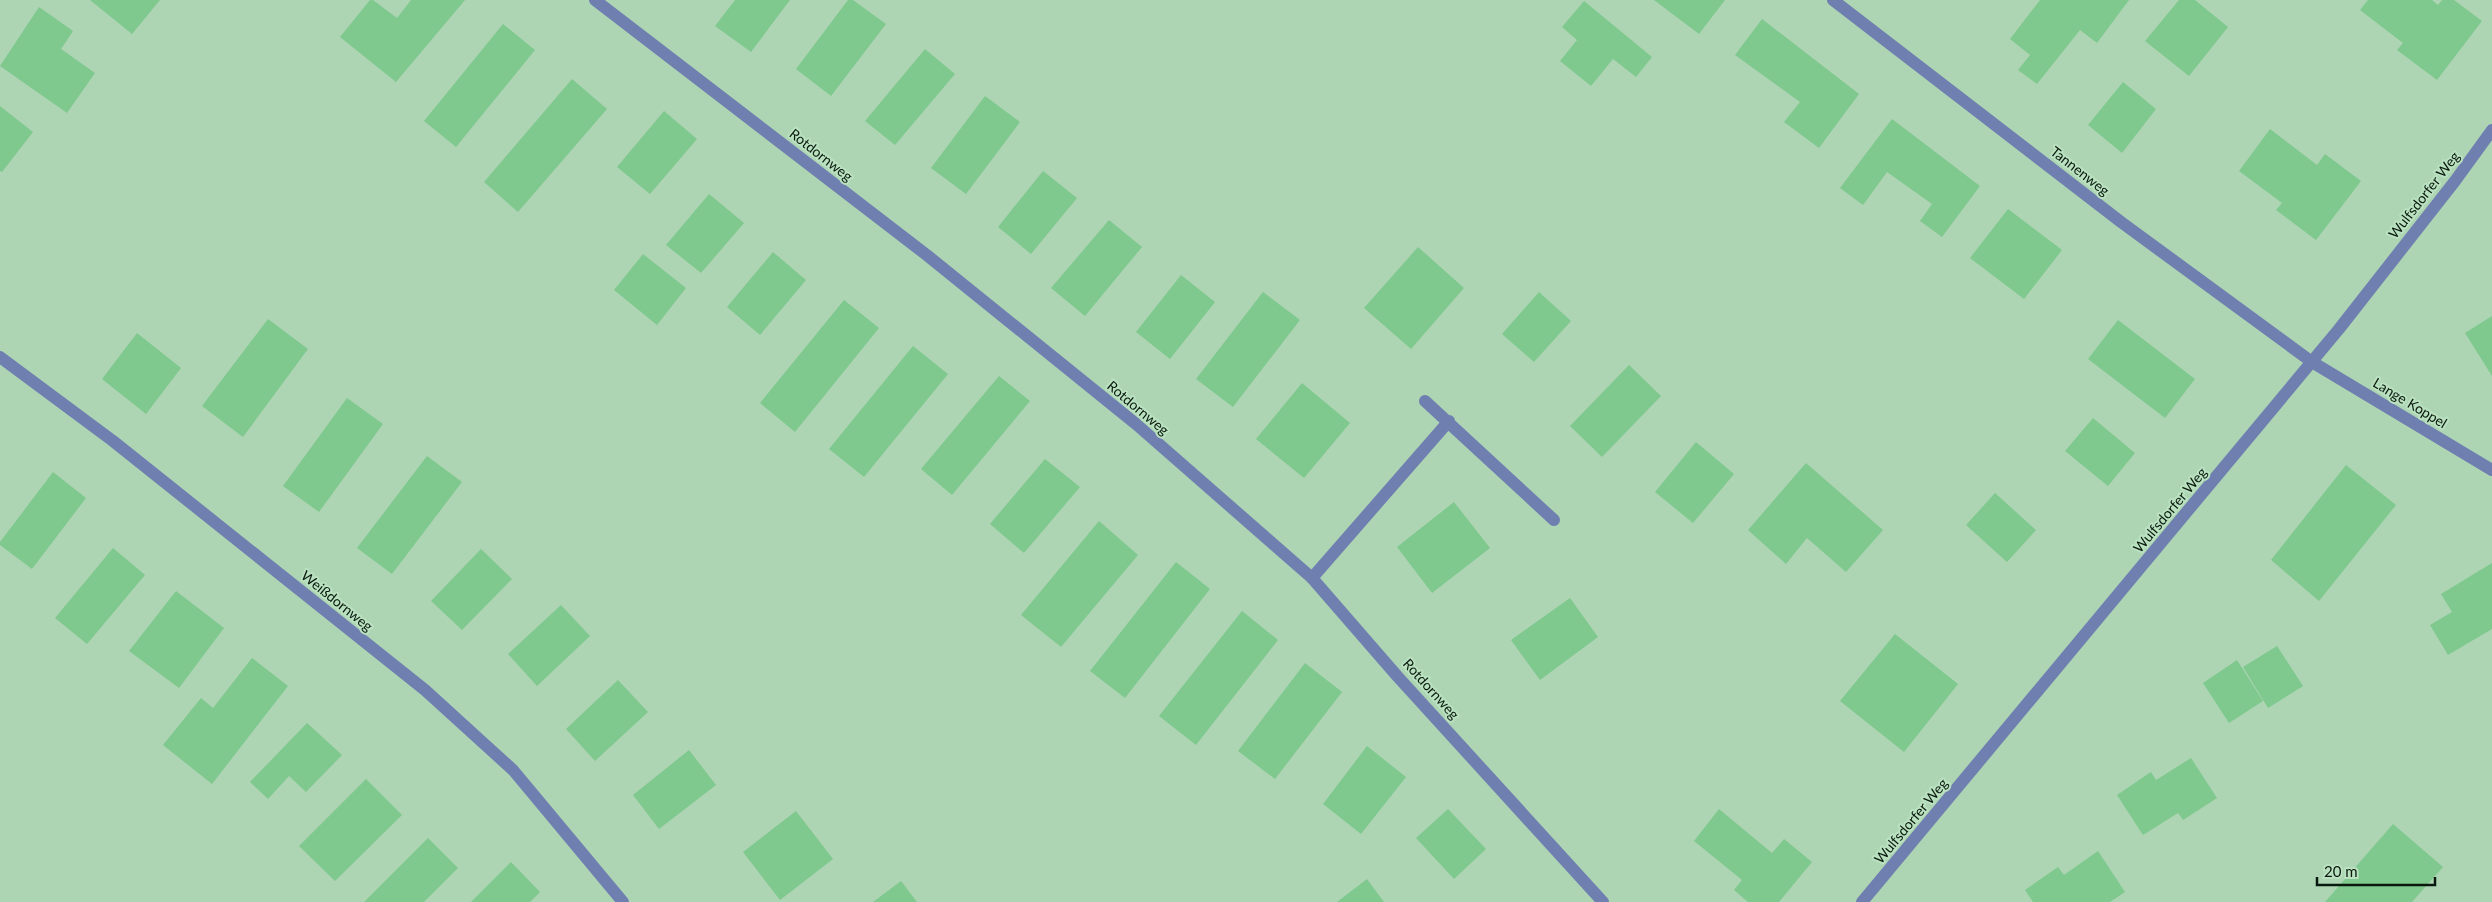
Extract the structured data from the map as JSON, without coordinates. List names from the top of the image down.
{
  "streets": {
    "street": [
      "Rotdornweg",
      "Tannenweg",
      "Wulfsdorfer Weg",
      "Lange Koppel",
      "Weißdornweg"
    ]
  },
  "crossings": [
    ["Tannenweg", "Wulfsdorfer Weg"],
    ["Tannenweg", "Lange Koppel"],
    ["Wulfsdorfer Weg", "Lange Koppel"]
  ],
  "scale_bar": "20 m"
}
